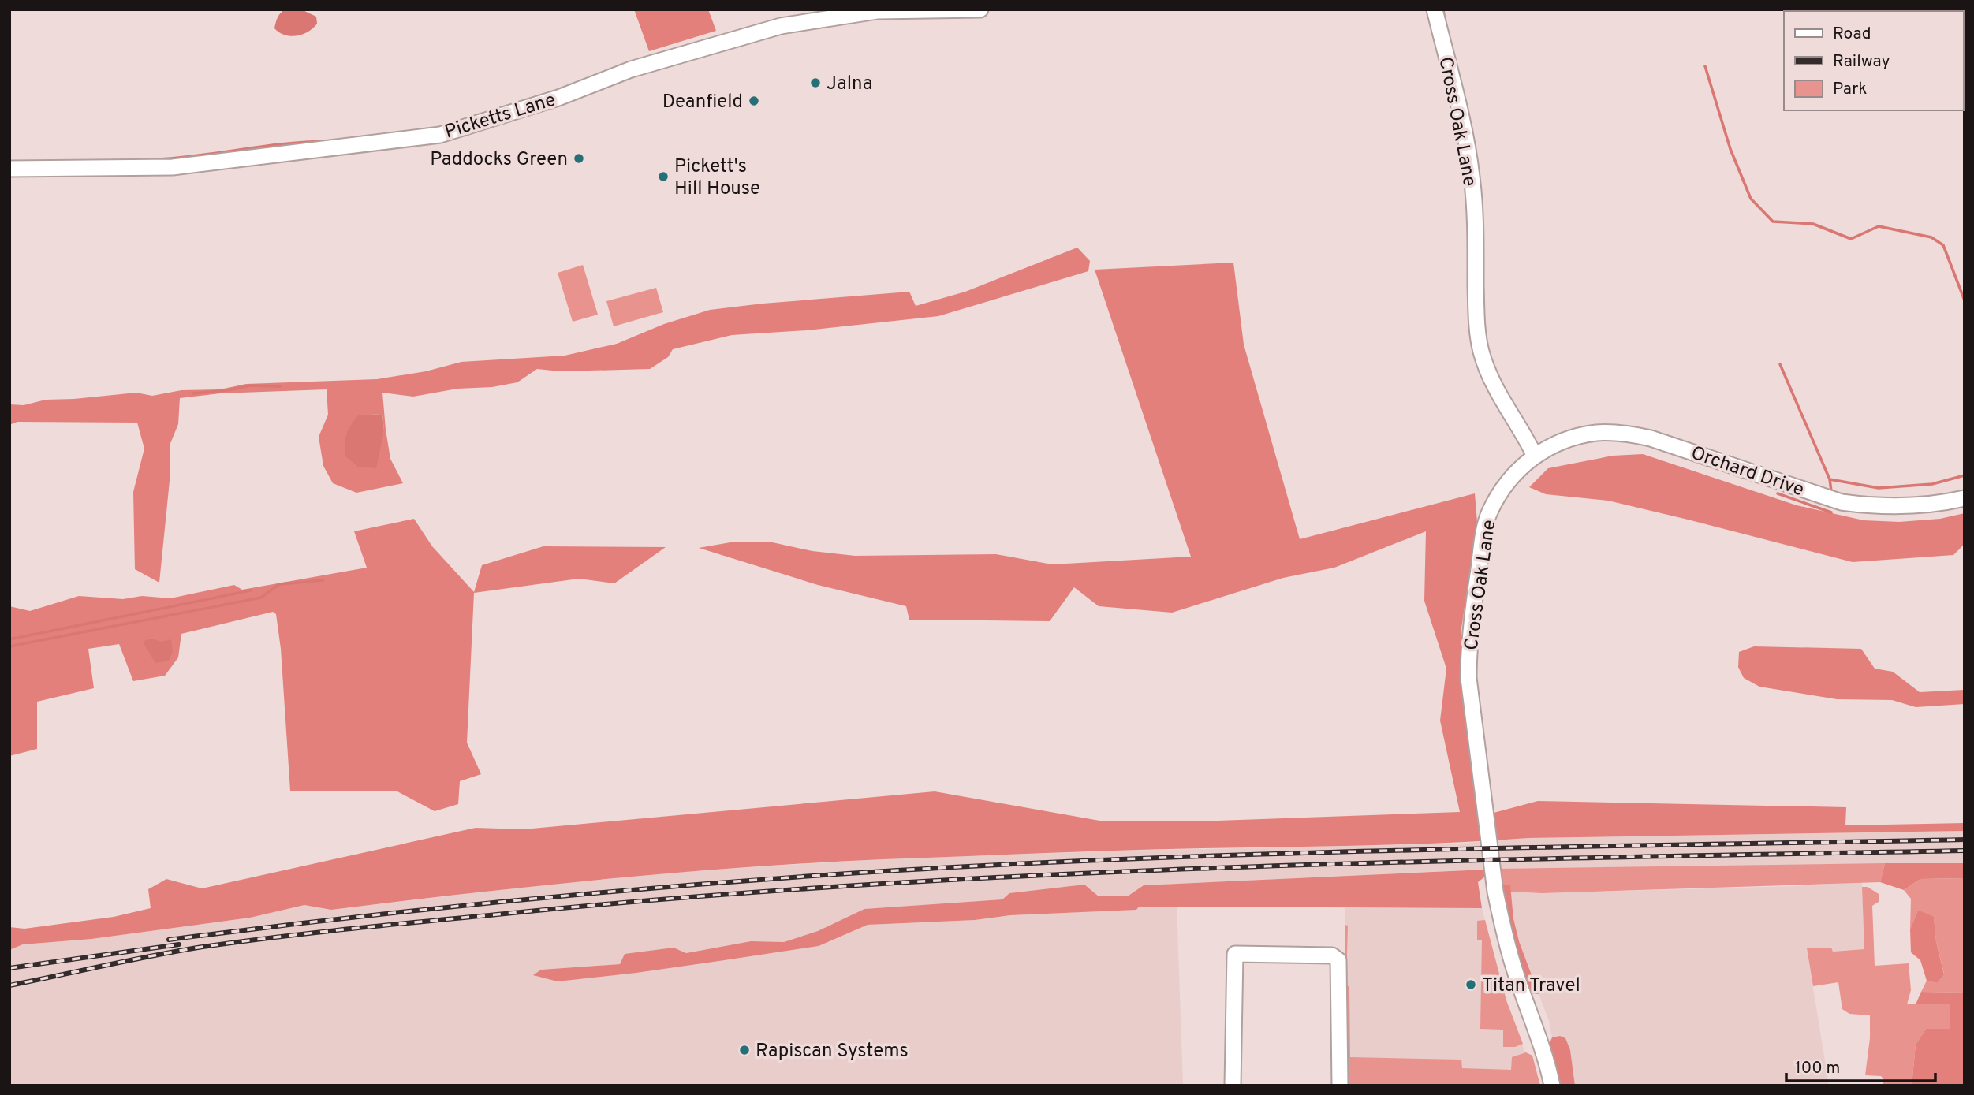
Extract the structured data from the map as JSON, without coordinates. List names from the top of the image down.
{
  "streets": {
    "street": ["Picketts Lane", "Cross Oak Lane", "Orchard Drive"]
  },
  "crossings": [
    ["Cross Oak Lane", "Orchard Drive"]
  ],
  "places": [
    "Jalna",
    "Deanfield",
    "Paddocks Green",
    "Pickett's Hill House",
    "Titan Travel",
    "Rapiscan Systems"
  ],
  "legend": ["Road", "Railway", "Park"],
  "scale_bar": "100 m"
}
